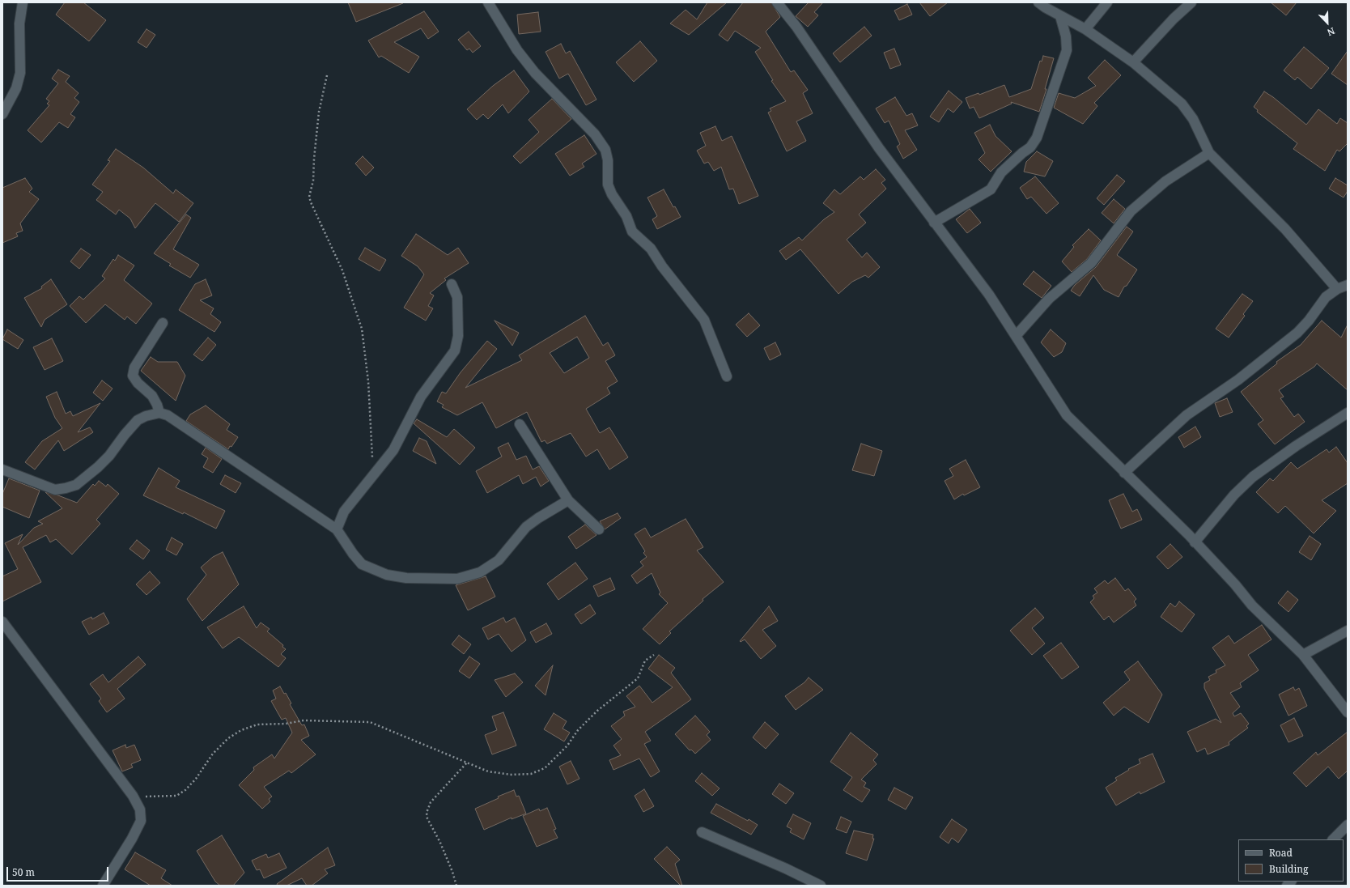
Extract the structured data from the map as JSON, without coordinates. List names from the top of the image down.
{
  "legend": ["Road", "Building"],
  "scale_bar": "50 m",
  "north": "bottom right"
}
